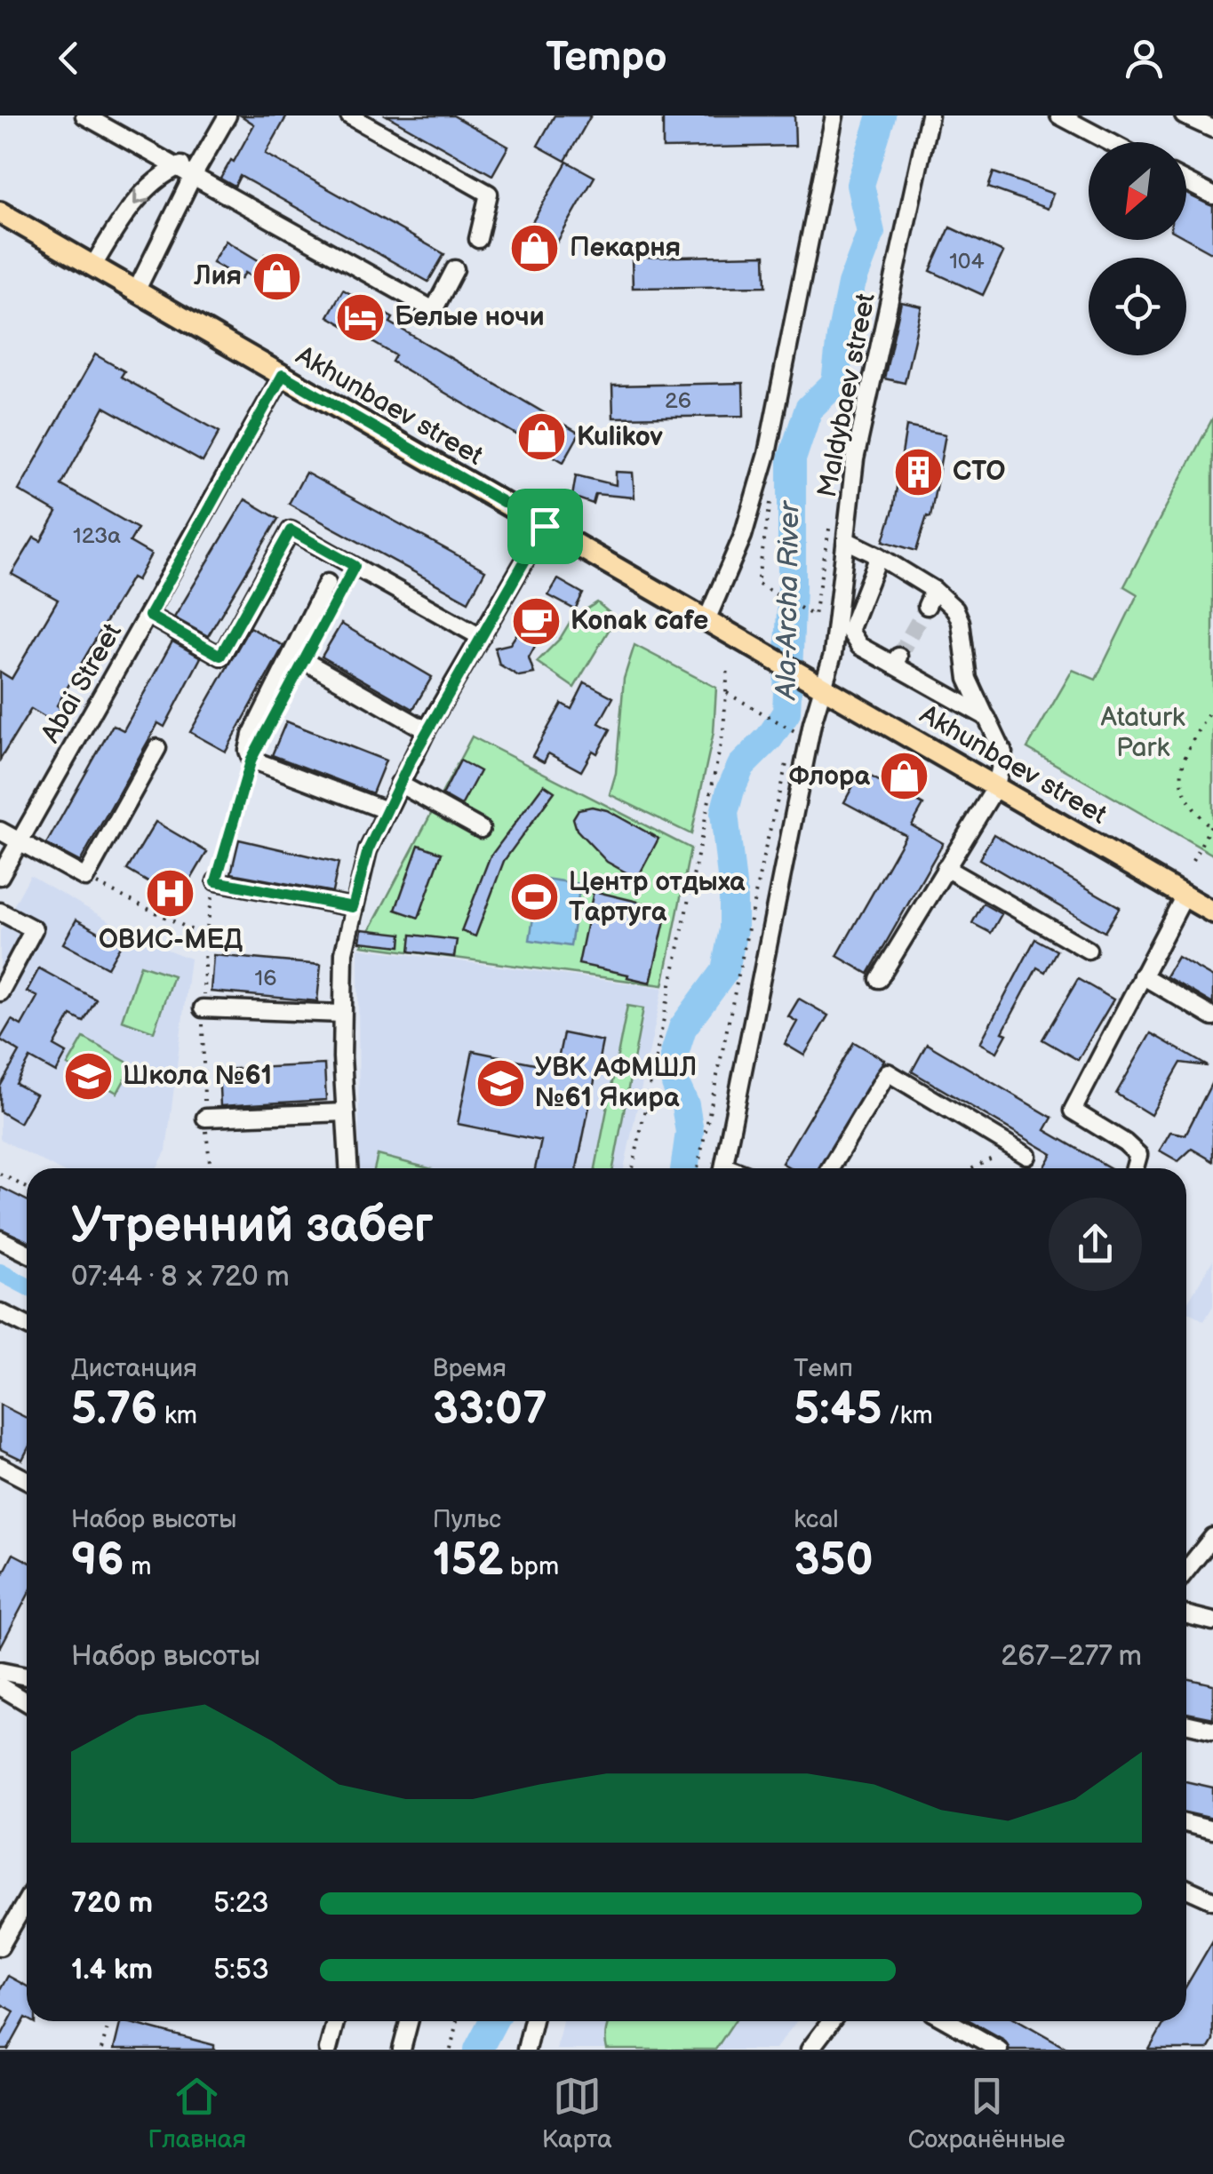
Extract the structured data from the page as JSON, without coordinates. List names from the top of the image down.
{
  "streets": {
    "main road": ["Akhunbaev street"],
    "street": ["Maldybaev street", "Abai Street"]
  },
  "crossings": [
    ["Maldybaev street", "Akhunbaev street"],
    ["Akhunbaev street", "Abai Street"]
  ],
  "water": ["Ala-Archa River"],
  "parks": ["Ataturk Park"],
  "places": {
    "shop": [
      "Пекарня",
      "Лия",
      "Kulikov",
      "Флора"
    ],
    "hotel": ["Белые ночи"],
    "building": ["CTO"],
    "cafe": ["Konak cafe"],
    "hospital": ["ОВИС-МЕД"],
    "sports": ["Центр отдыха Тартуга"],
    "school or university": ["Школа №61", "УВК АФМШЛ №61 Якира"]
  },
  "house_numbers": [
    "104",
    "26",
    "123а",
    "16"
  ],
  "north": "bottom left",
  "page": {
    "header": "Tempo",
    "heading": ["Утренний забег", "07:44 · 8 × 720 m"],
    "stats": [
      ["Дистанция", "5.76 km"],
      ["Время", "33:07"],
      ["Темп", "5:45 /km"],
      ["Набор высоты", "96 m"],
      ["Пульс", "152 bpm"],
      ["kcal", "350"]
    ],
    "chart": ["Набор высоты", "267–277 m"],
    "list": [
      {
        "name": "720 m",
        "note": "5:23"
      },
      {
        "name": "1.4 km",
        "note": "5:53"
      }
    ],
    "tabs": ["Главная", "Карта", "Сохранённые"]
  }
}
